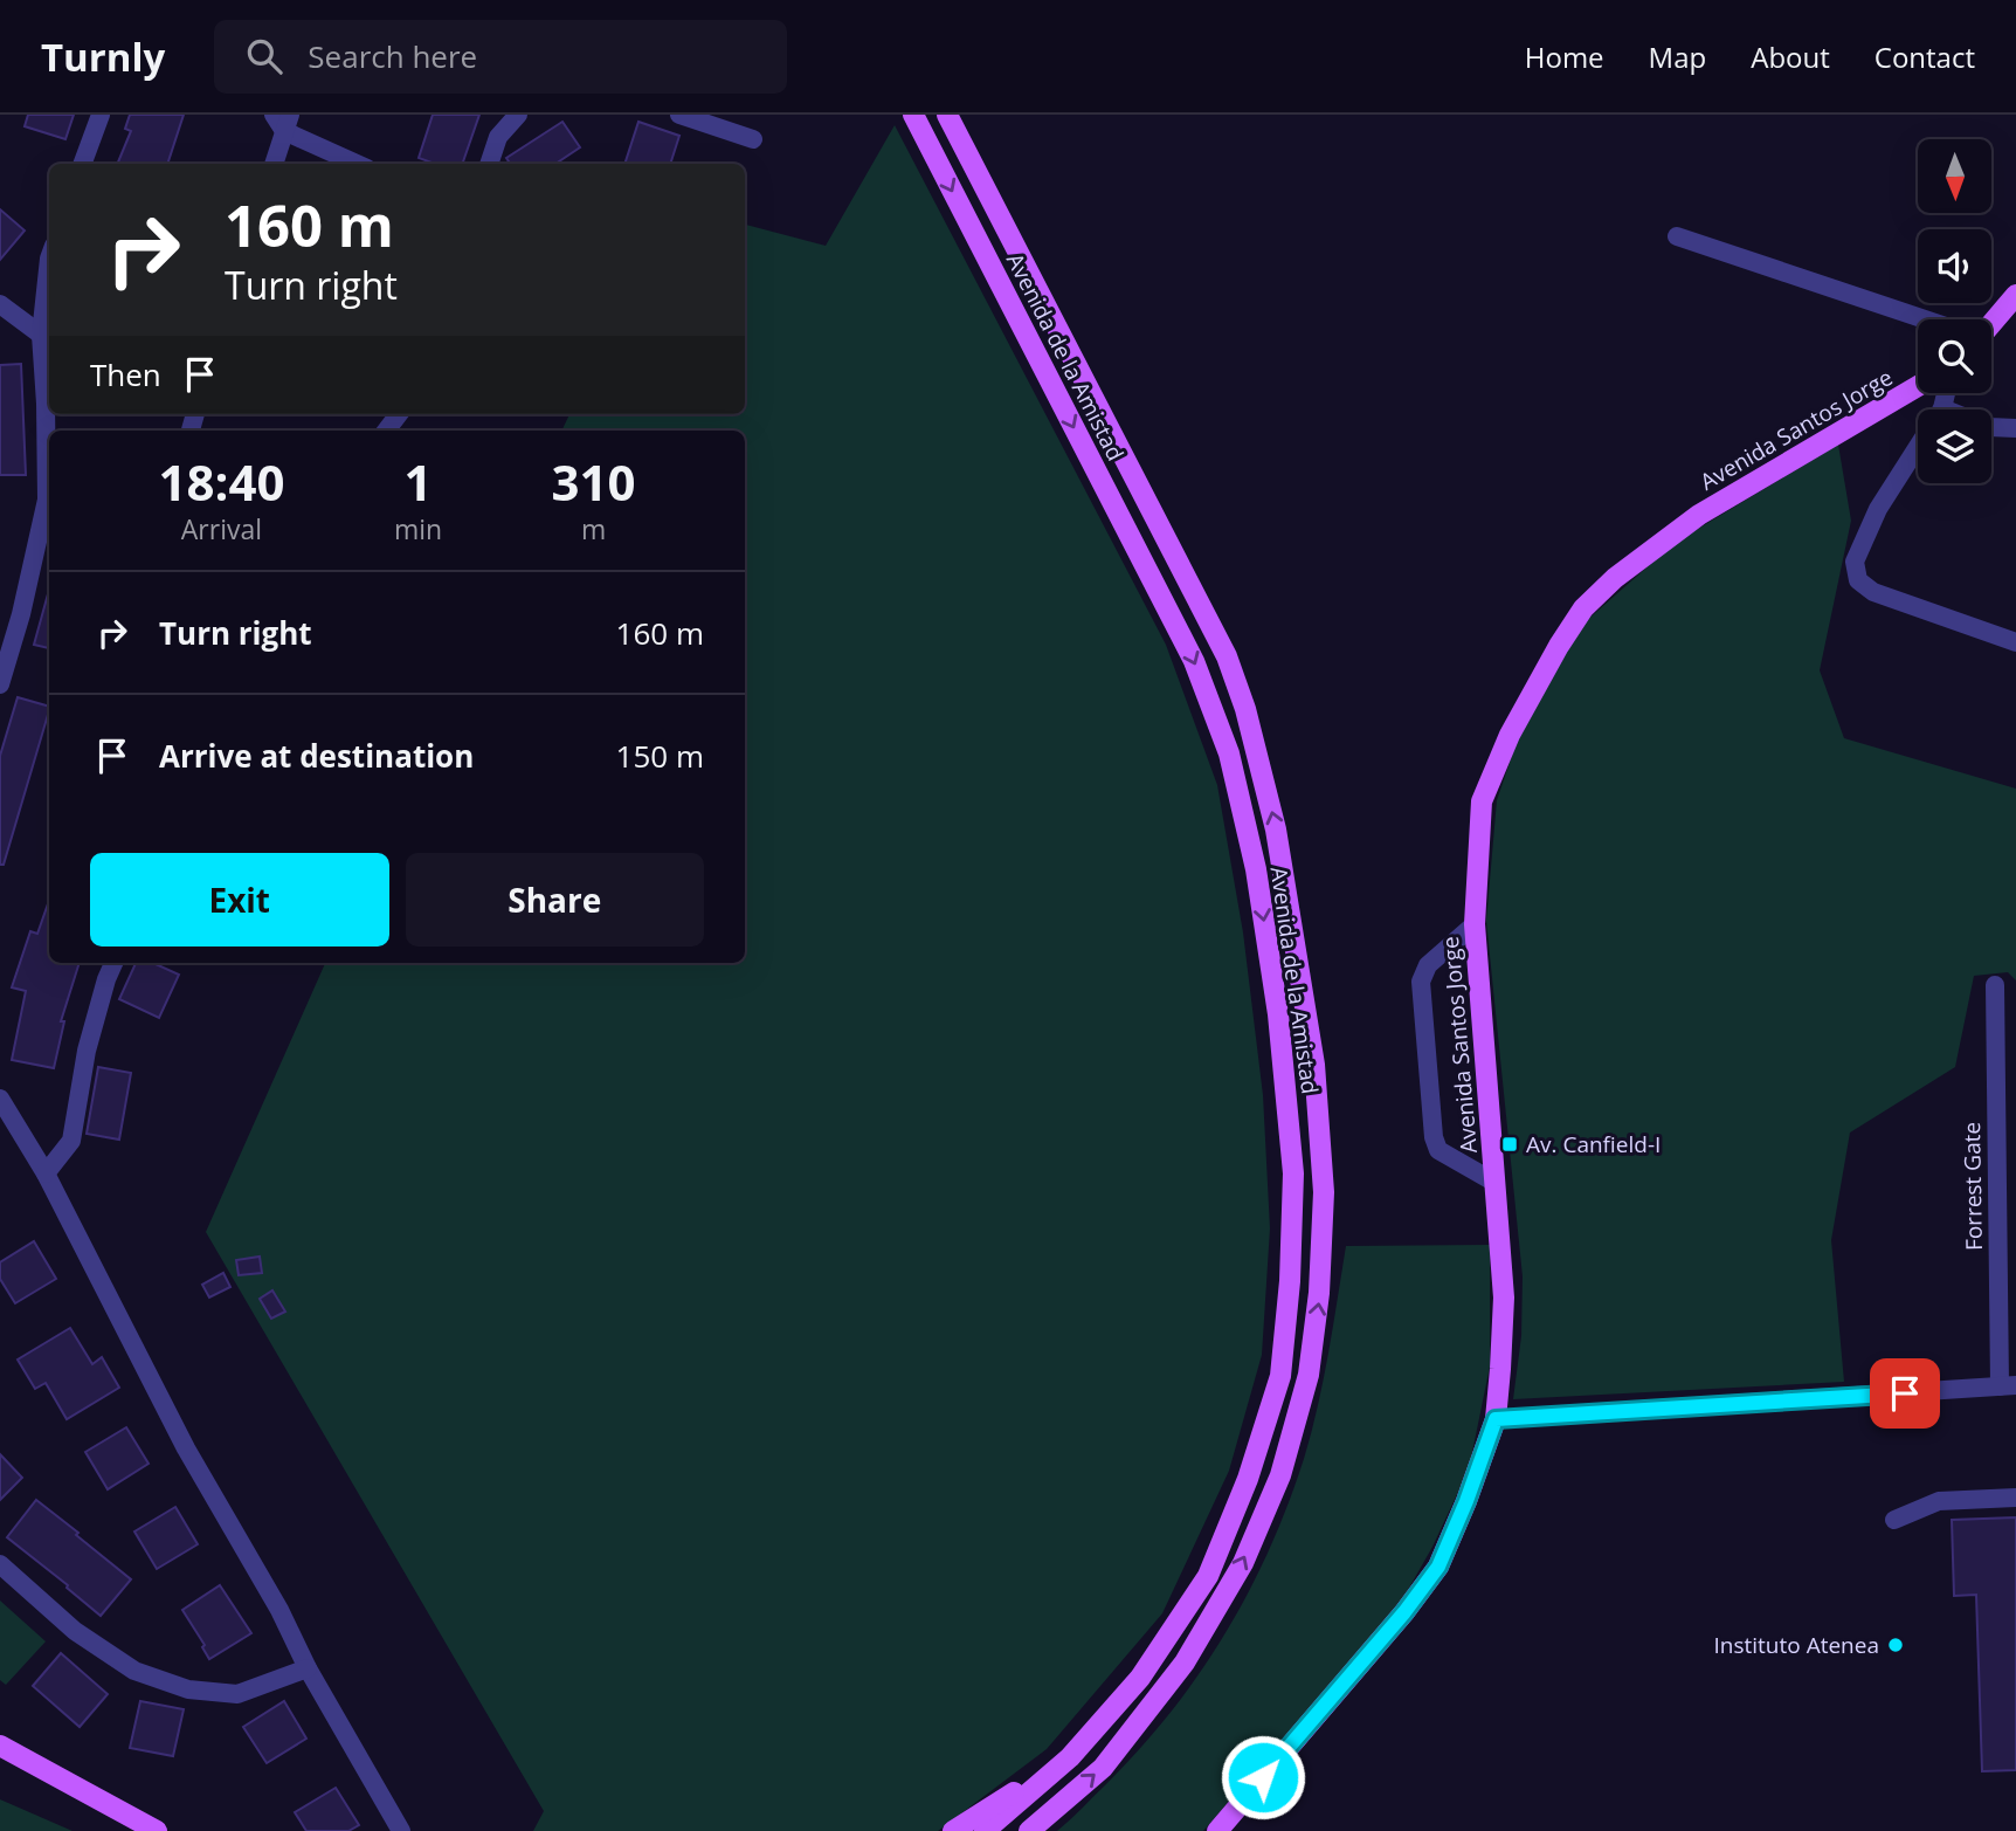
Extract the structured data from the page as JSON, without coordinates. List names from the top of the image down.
{
  "streets": {
    "main road": ["Avenida de la Amistad", "Avenida Santos Jorge"],
    "street": ["Forrest Gate"]
  },
  "places": {
    "transit": ["Av. Canfield-I"],
    "other": ["Instituto Atenea"]
  },
  "north": "bottom",
  "page": {
    "header": "Turnly",
    "search": "Search here",
    "nav": [
      "Home",
      "Map",
      "About",
      "Contact"
    ],
    "turn": ["160 m", "Turn right"],
    "then": "Then",
    "eta": [
      "18:40",
      "Arrival",
      "1",
      "min",
      "310",
      "m"
    ],
    "list": [
      {
        "name": "Turn right",
        "value": "160 m"
      },
      {
        "name": "Arrive at destination",
        "value": "150 m"
      }
    ],
    "buttons": ["Exit", "Share"]
  }
}
